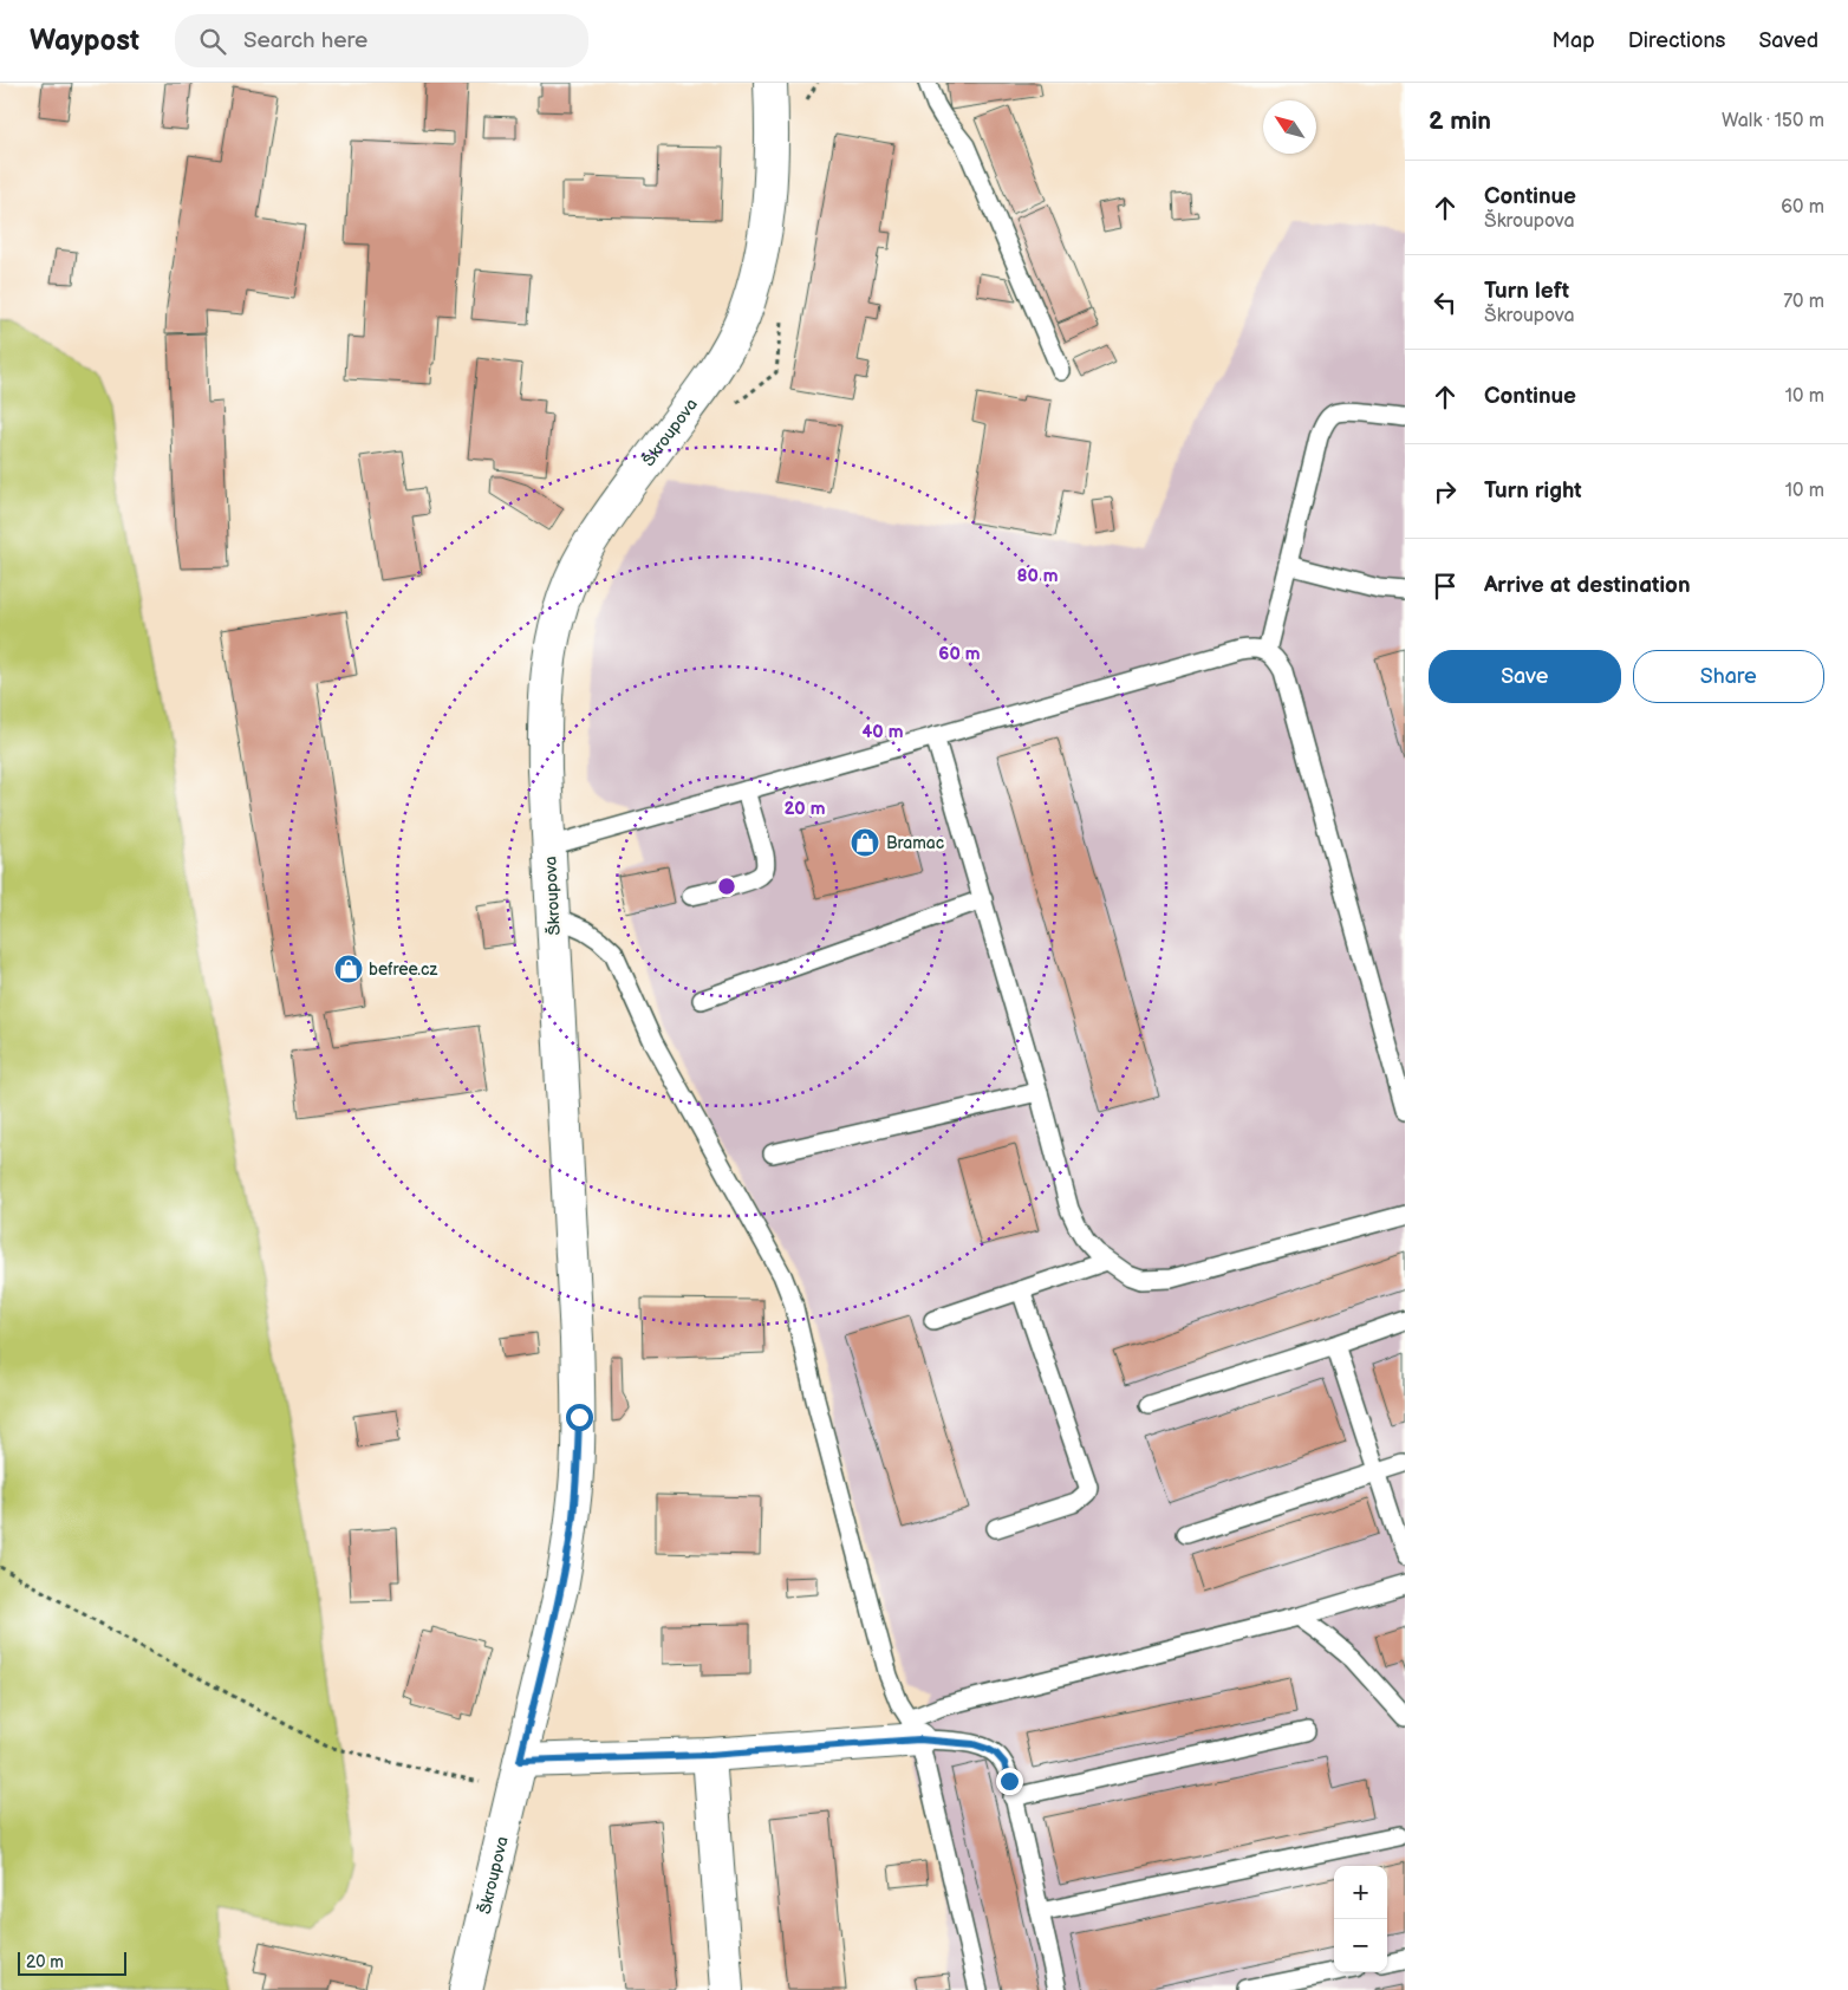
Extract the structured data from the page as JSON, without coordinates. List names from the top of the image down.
{
  "streets": {
    "street": ["Škroupova"]
  },
  "places": {
    "shop": ["Bramac", "befree.cz"]
  },
  "scale_bar": "20 m",
  "north": "top left",
  "page": {
    "header": "Waypost",
    "search": "Search here",
    "nav": ["Map", "Directions", "Saved"],
    "heading": ["2 min", "Walk · 150 m"],
    "list": [
      ["Continue", "Škroupova", "60 m"],
      ["Turn left", "Škroupova", "70 m"],
      ["Continue", "10 m"],
      ["Turn right", "10 m"],
      "Arrive at destination"
    ],
    "buttons": ["Save", "Share"],
    "map_buttons": ["+", "−"],
    "scale": "20 m"
  },
  "rings": [
    "80 m",
    "60 m",
    "40 m",
    "20 m"
  ]
}
